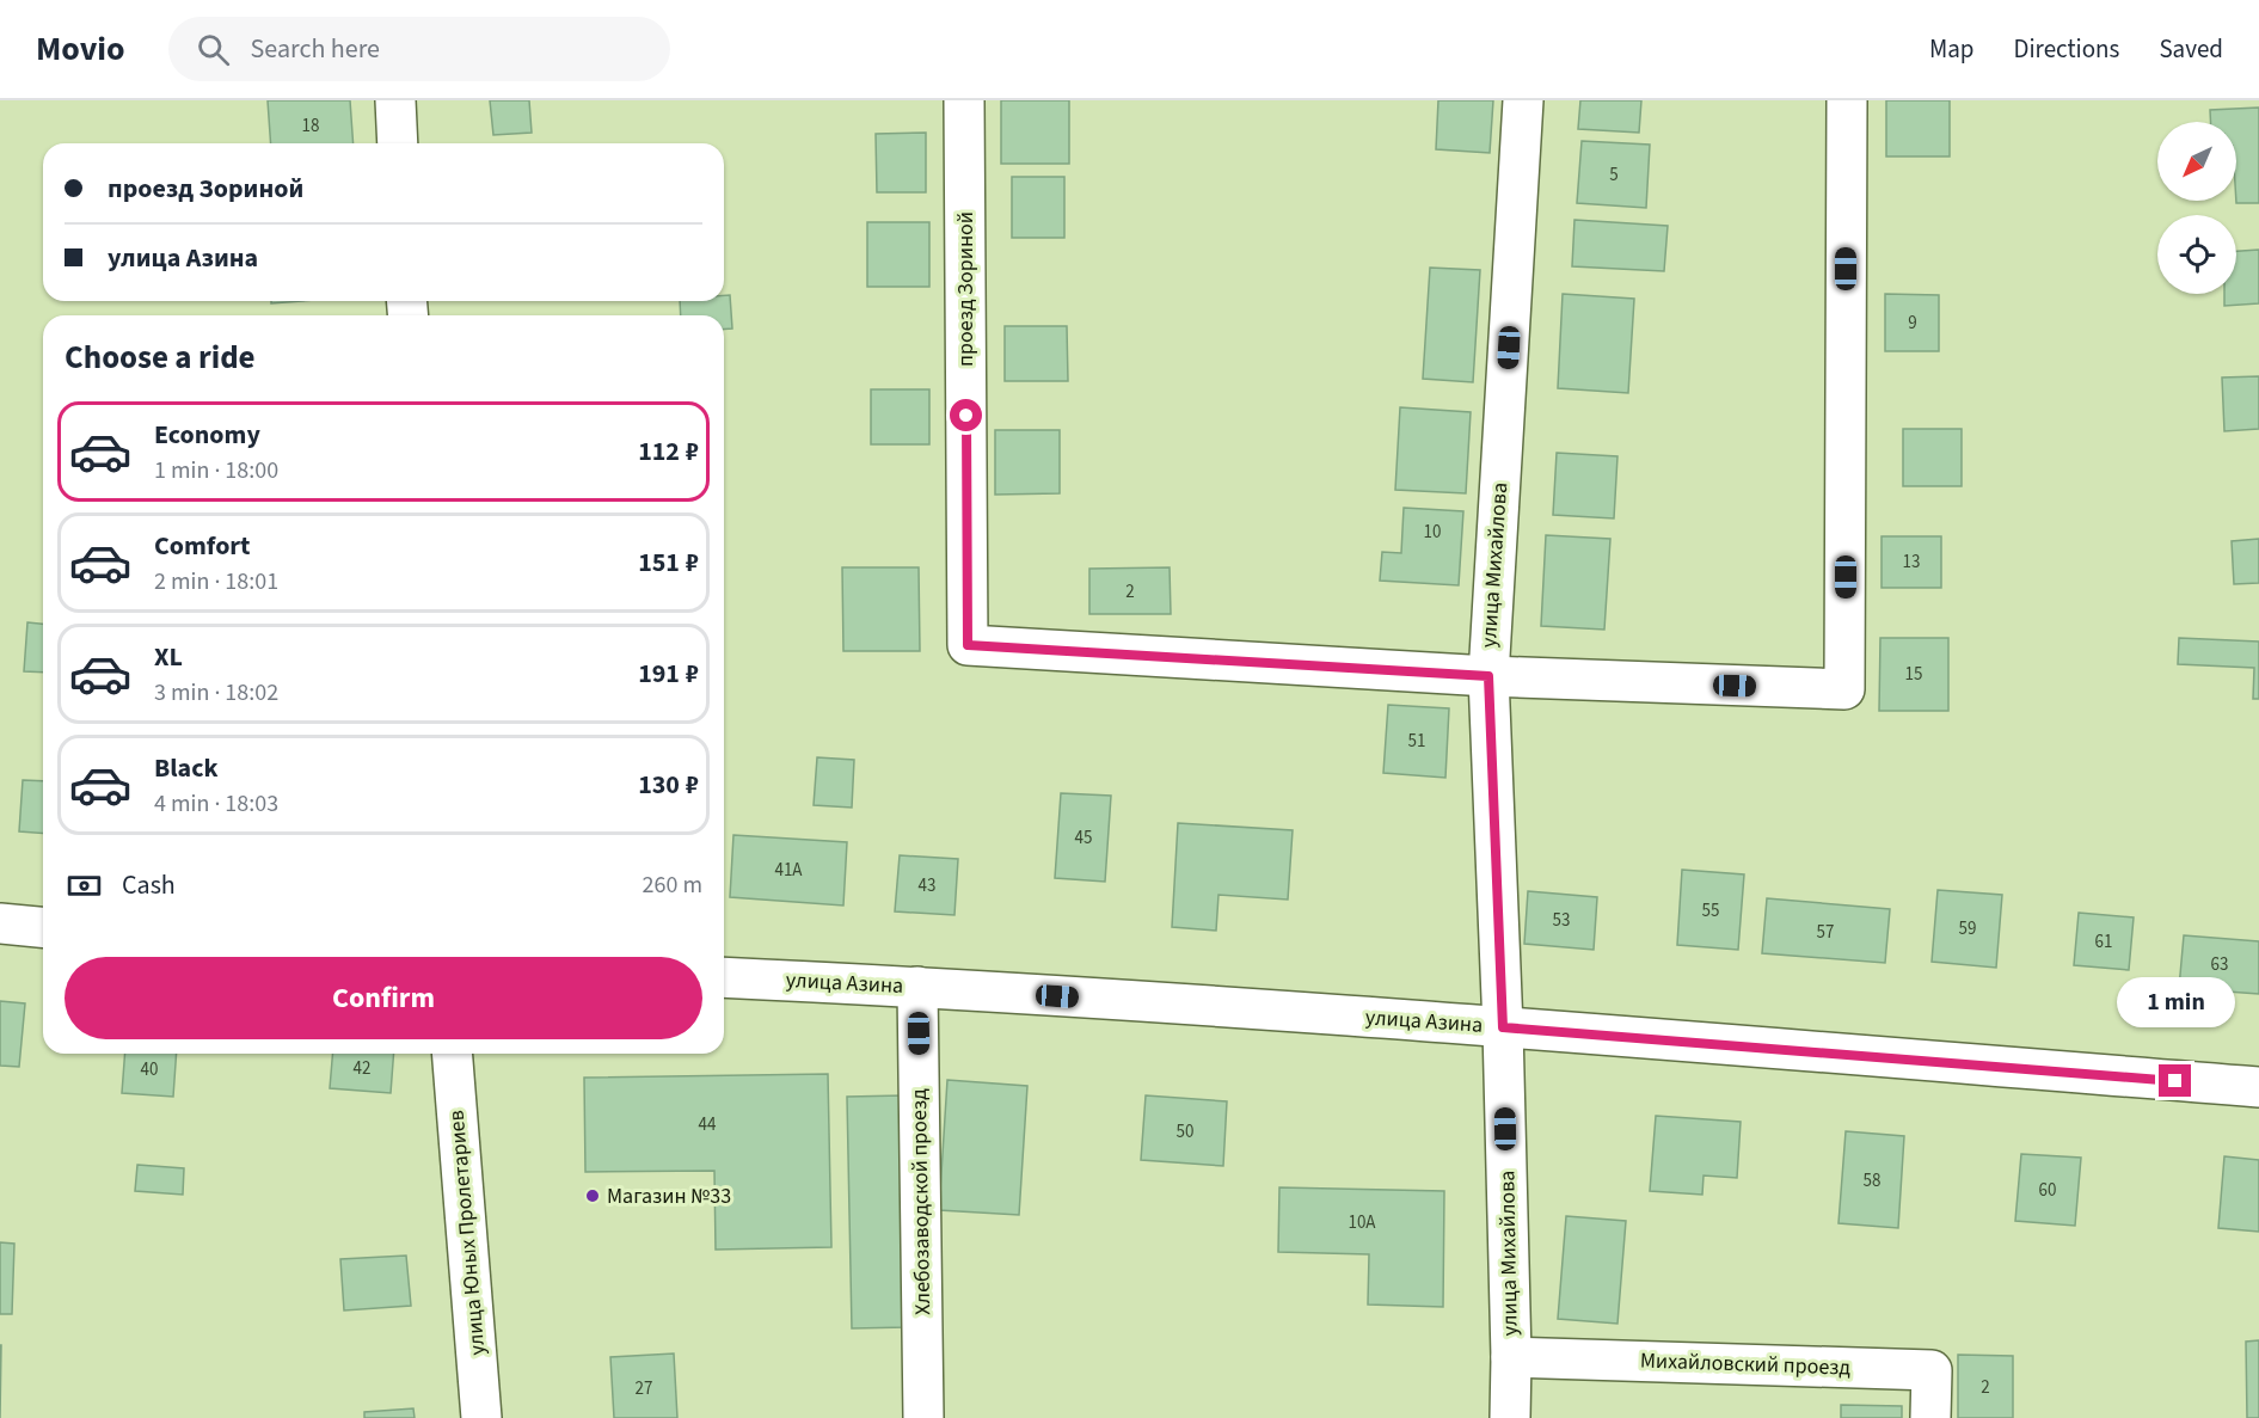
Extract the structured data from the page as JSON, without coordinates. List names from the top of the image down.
{
  "streets": {
    "street": [
      "проезд Зориной",
      "улица Михайлова",
      "улица Азина",
      "Хлебозаводской проезд",
      "улица Юных Пролетариев",
      "Михайловский проезд"
    ]
  },
  "crossings": [
    ["проезд Зориной", "улица Михайлова"],
    ["улица Михайлова", "улица Азина"],
    ["улица Михайлова", "Михайловский проезд"],
    ["улица Азина", "Хлебозаводской проезд"]
  ],
  "places": ["Магазин №33"],
  "house_numbers": [
    "18",
    "5",
    "9",
    "10",
    "13",
    "2",
    "15",
    "51",
    "45",
    "41А",
    "43",
    "55",
    "53",
    "59",
    "57",
    "61",
    "63",
    "42",
    "40",
    "44",
    "50",
    "58",
    "60",
    "10А",
    "2",
    "27"
  ],
  "north": "bottom left",
  "page": {
    "header": "Movio",
    "search": "Search here",
    "nav": ["Map", "Directions", "Saved"],
    "banner": ["проезд Зориной", "улица Азина"],
    "heading": "Choose a ride",
    "list": [
      {
        "name": "Economy",
        "note": "1 min · 18:00",
        "value": "112 ₽"
      },
      {
        "name": "Comfort",
        "note": "2 min · 18:01",
        "value": "151 ₽"
      },
      {
        "name": "XL",
        "note": "3 min · 18:02",
        "value": "191 ₽"
      },
      {
        "name": "Black",
        "note": "4 min · 18:03",
        "value": "130 ₽"
      }
    ],
    "pay": ["Cash", "260 m"],
    "buttons": "Confirm",
    "bubble": "1 min"
  }
}
